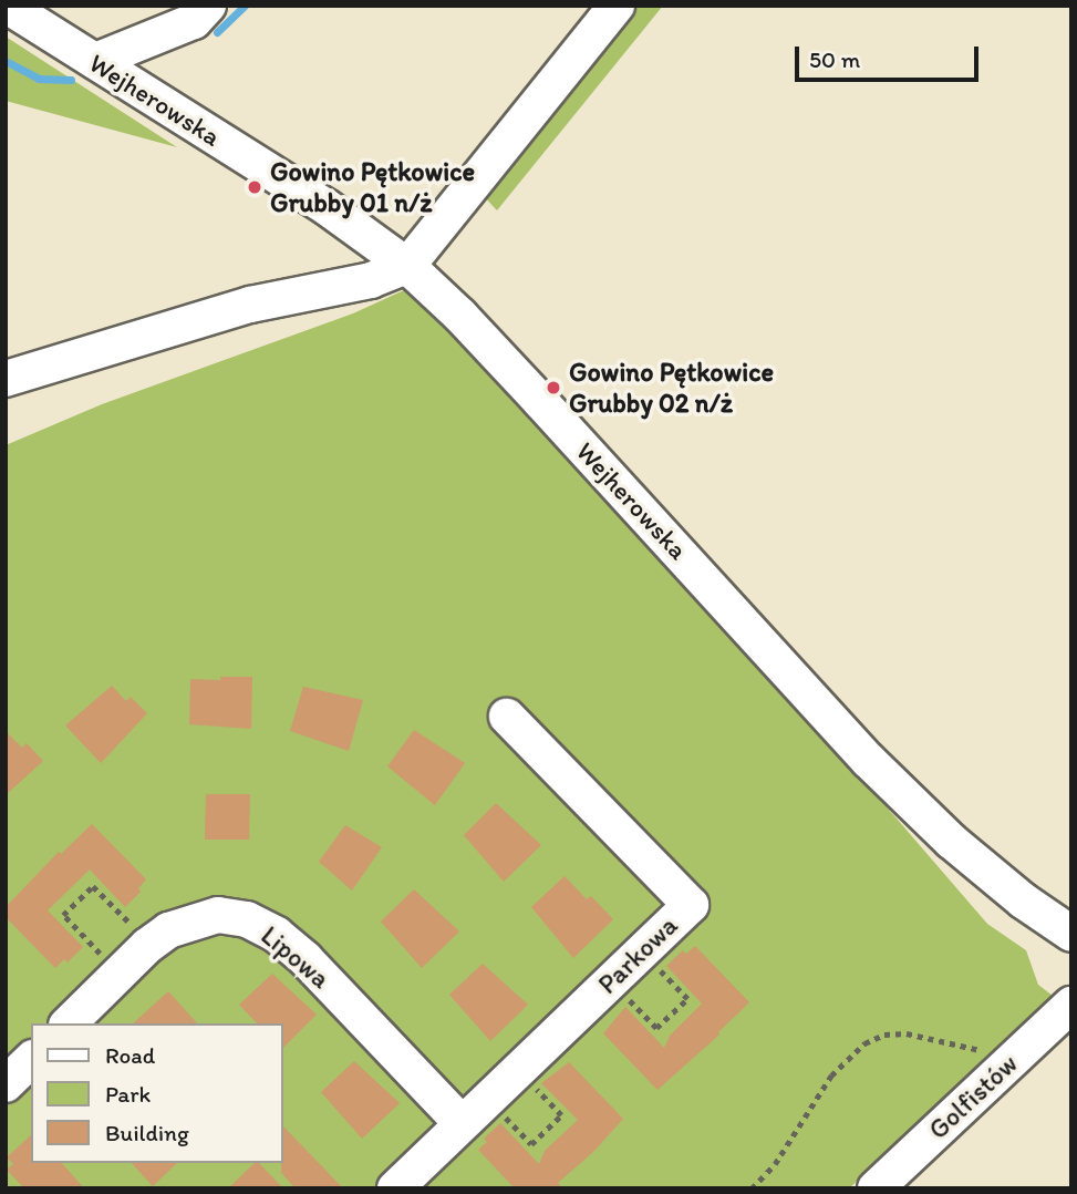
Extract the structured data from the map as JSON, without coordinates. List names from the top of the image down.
{
  "streets": {
    "street": [
      "Wejherowska",
      "Parkowa",
      "Lipowa",
      "Golfistów"
    ]
  },
  "crossings": [
    ["Parkowa", "Lipowa"]
  ],
  "places": ["Gowino Pętkowice Grubby 01 n/ż", "Gowino Pętkowice Grubby 02 n/ż"],
  "legend": ["Road", "Park", "Building"],
  "scale_bar": "50 m"
}
